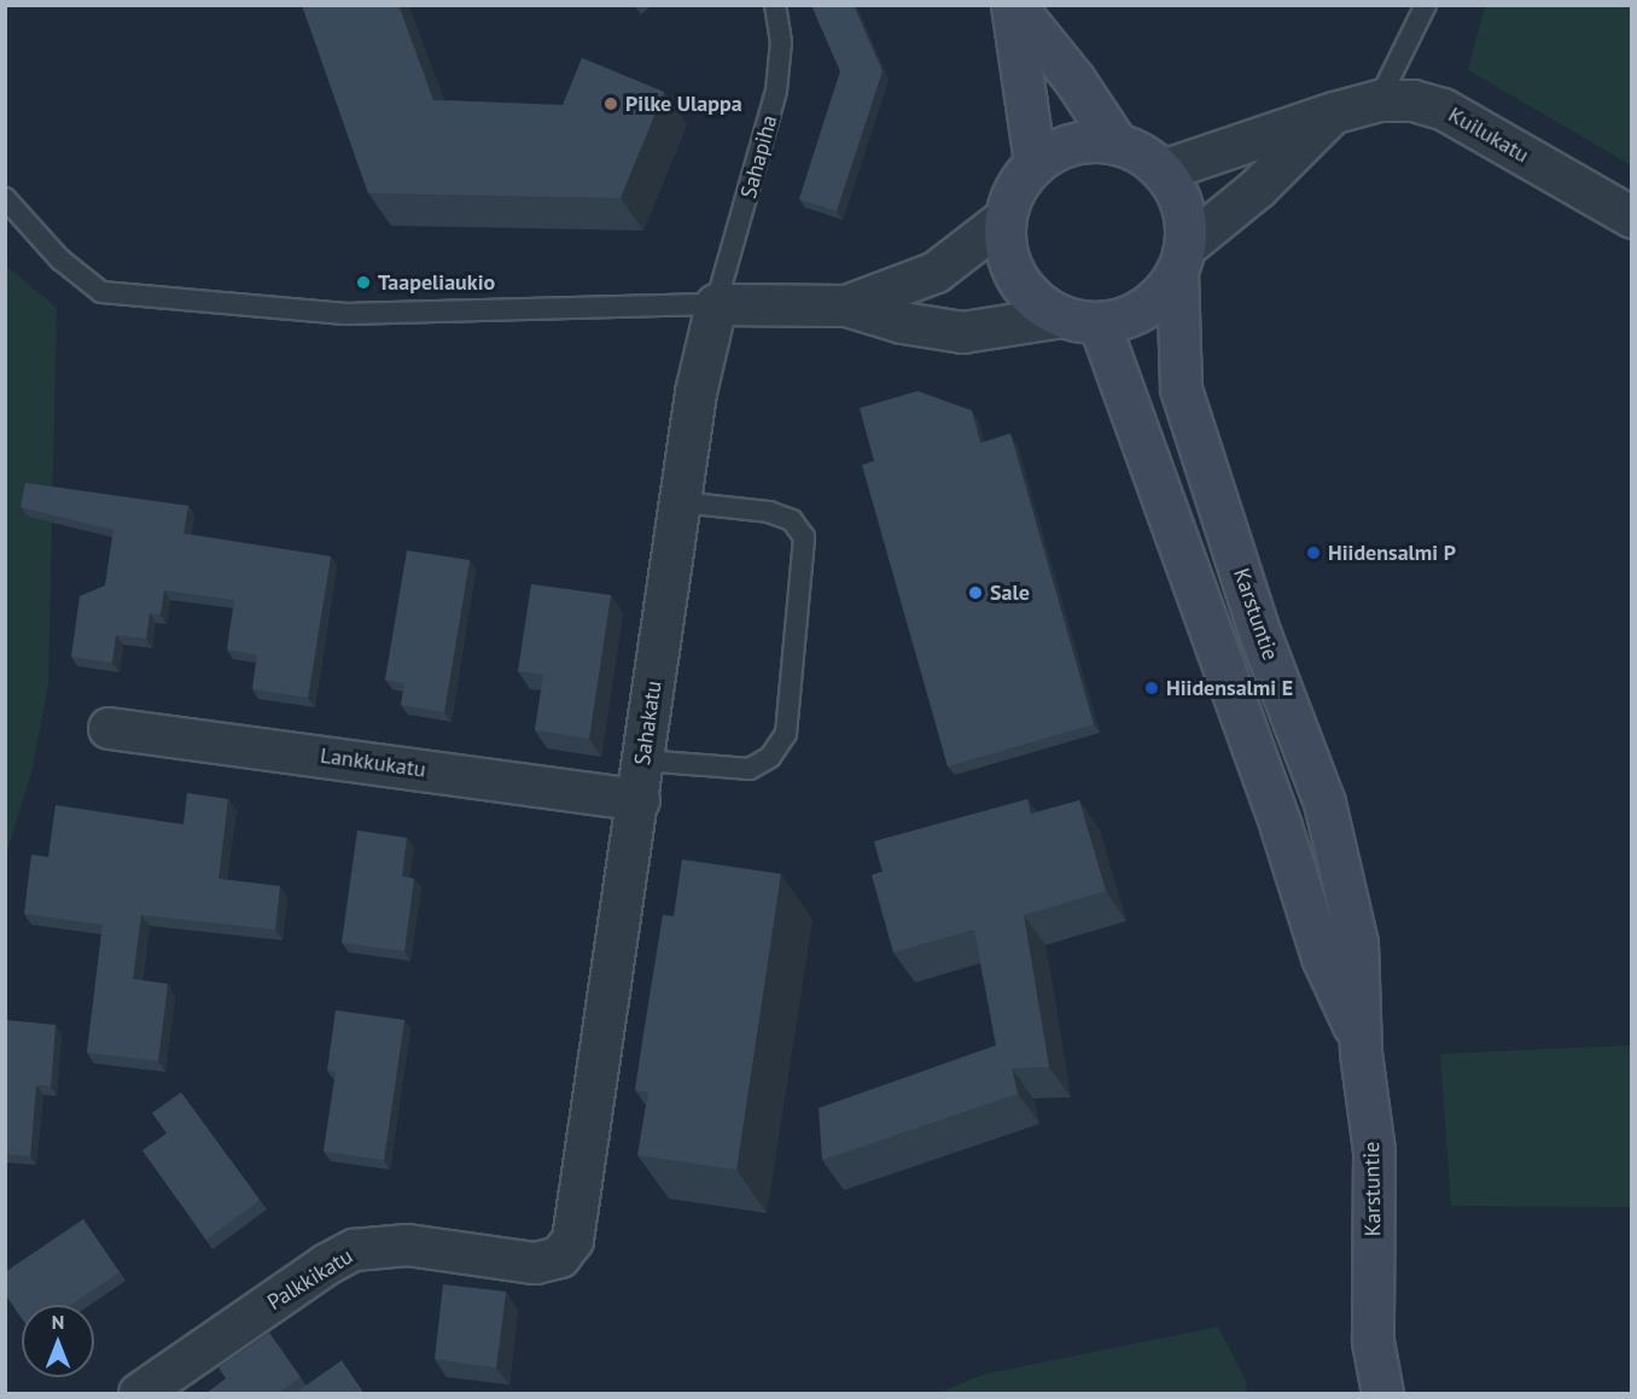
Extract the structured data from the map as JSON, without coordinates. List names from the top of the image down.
{
  "streets": {
    "main road": ["Karstuntie"],
    "street": [
      "Kuilukatu",
      "Sahakatu",
      "Lankkukatu",
      "Palkkikatu"
    ],
    "lane": ["Sahapiha"]
  },
  "crossings": [
    ["Kuilukatu", "Karstuntie"],
    ["Sahapiha", "Sahakatu"],
    ["Sahakatu", "Lankkukatu"],
    ["Sahakatu", "Palkkikatu"]
  ],
  "places": [
    "Pilke Ulappa",
    "Taapeliaukio",
    "Hiidensalmi P",
    "Sale",
    "Hiidensalmi E"
  ],
  "north": "top"
}
